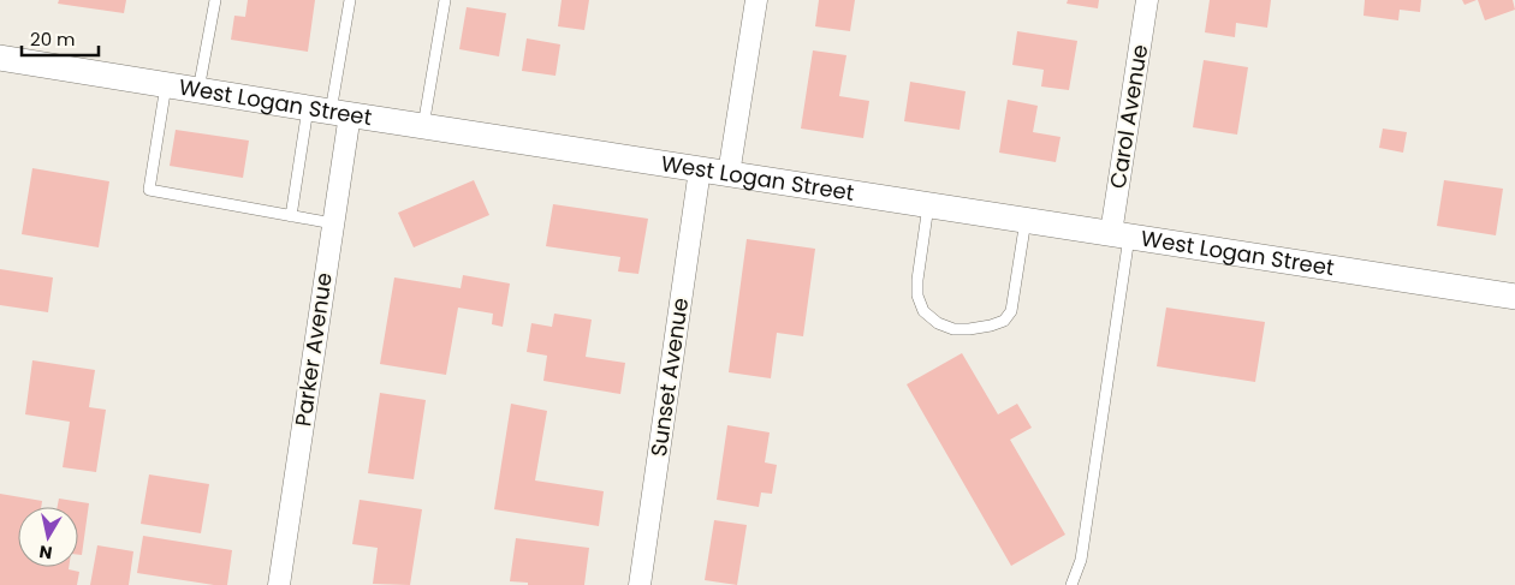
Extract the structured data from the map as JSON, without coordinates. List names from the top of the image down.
{
  "streets": {
    "street": [
      "West Logan Street",
      "Carol Avenue",
      "Parker Avenue",
      "Sunset Avenue"
    ]
  },
  "crossings": [
    ["West Logan Street", "Carol Avenue"],
    ["West Logan Street", "Parker Avenue"],
    ["West Logan Street", "Sunset Avenue"]
  ],
  "scale_bar": "20 m",
  "north": "bottom"
}
